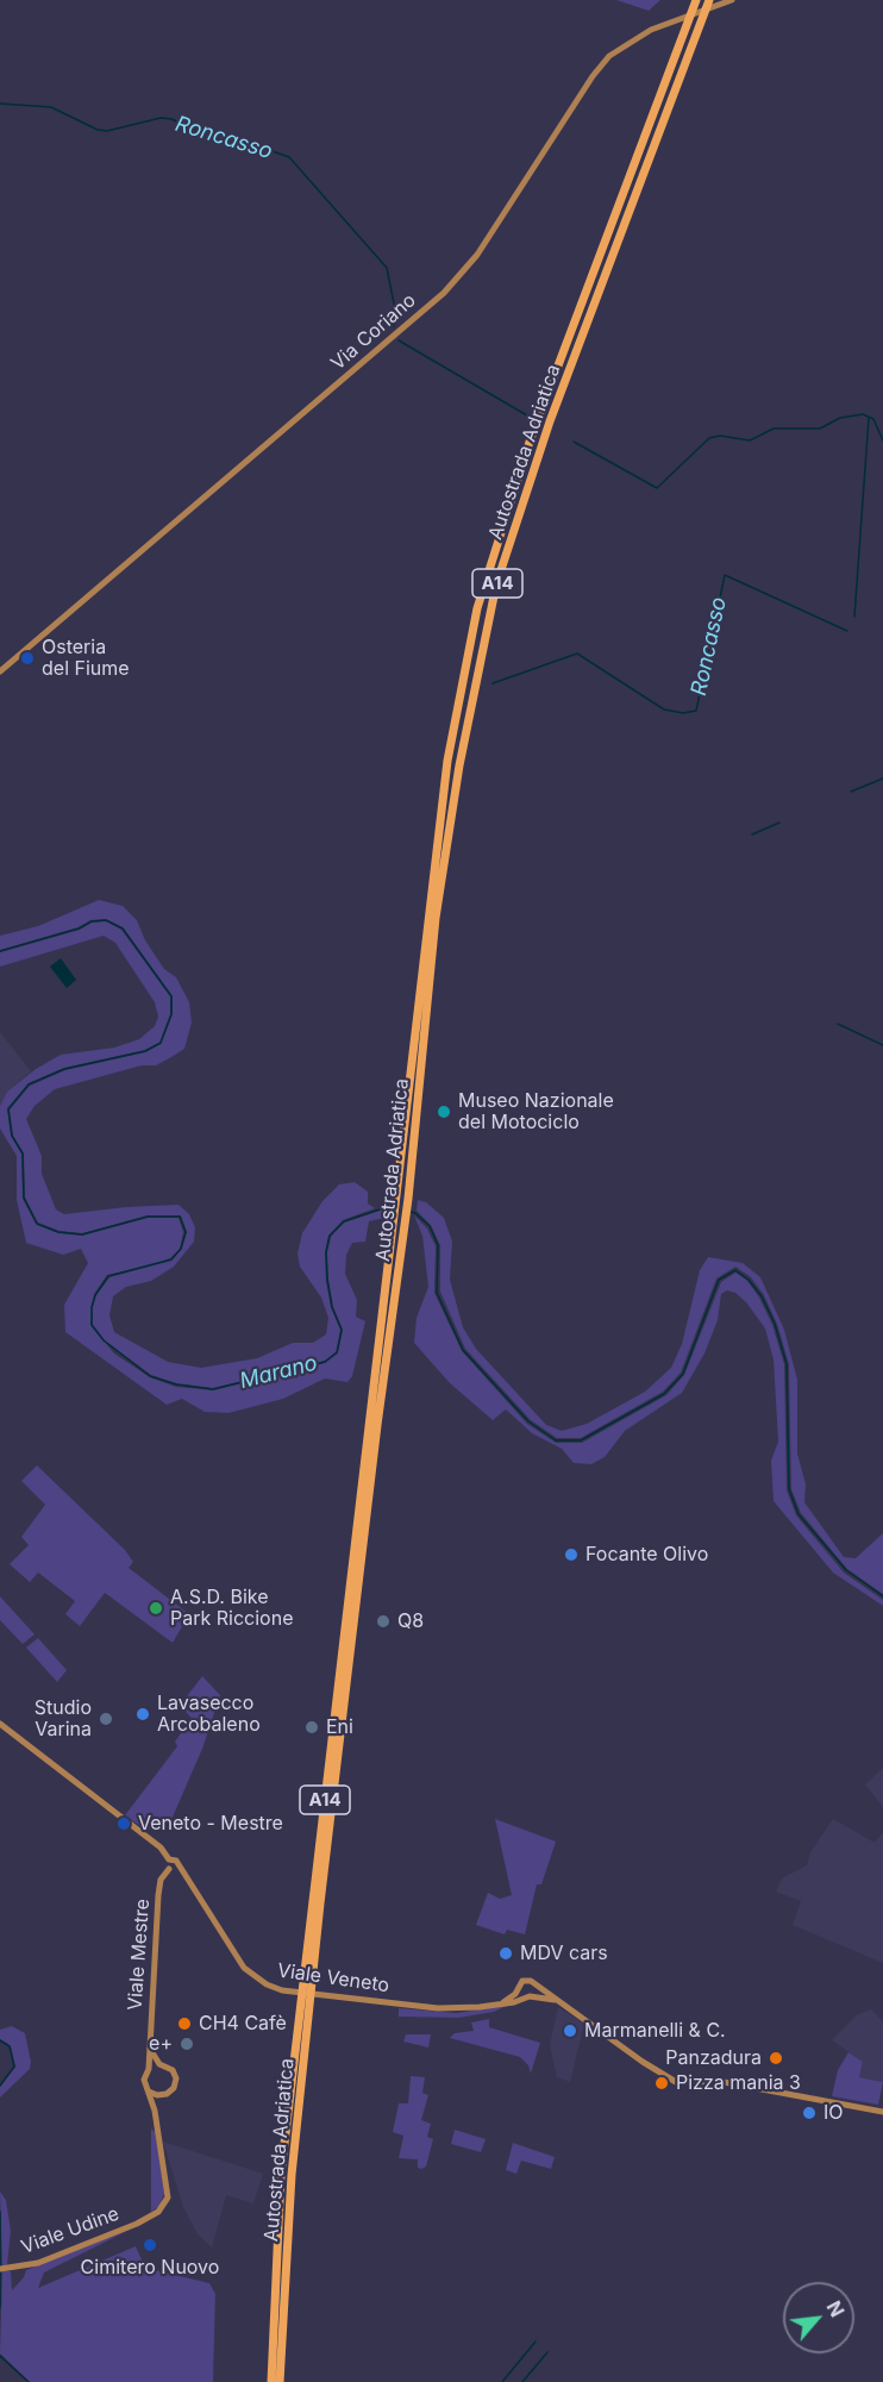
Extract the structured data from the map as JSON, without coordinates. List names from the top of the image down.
{
  "streets": {
    "highway": ["Autostrada Adriatica", "A14"],
    "main road": [
      "Via Coriano",
      "Viale Mestre",
      "Viale Veneto",
      "Viale Udine"
    ]
  },
  "crossings": [
    ["Viale Mestre", "Viale Udine"]
  ],
  "water": ["Roncasso", "Marano"],
  "places": [
    "Osteria del Fiume",
    "Museo Nazionale del Motociclo",
    "Focante Olivo",
    "A.S.D. Bike Park Riccione",
    "Q8",
    "Lavasecco Arcobaleno",
    "Studio Varina",
    "Eni",
    "Veneto - Mestre",
    "MDV cars",
    "CH4 Cafè",
    "Marmanelli & C.",
    "e+",
    "Panzadura",
    "Pizza mania 3",
    "IO",
    "Cimitero Nuovo"
  ],
  "north": "top right"
}
